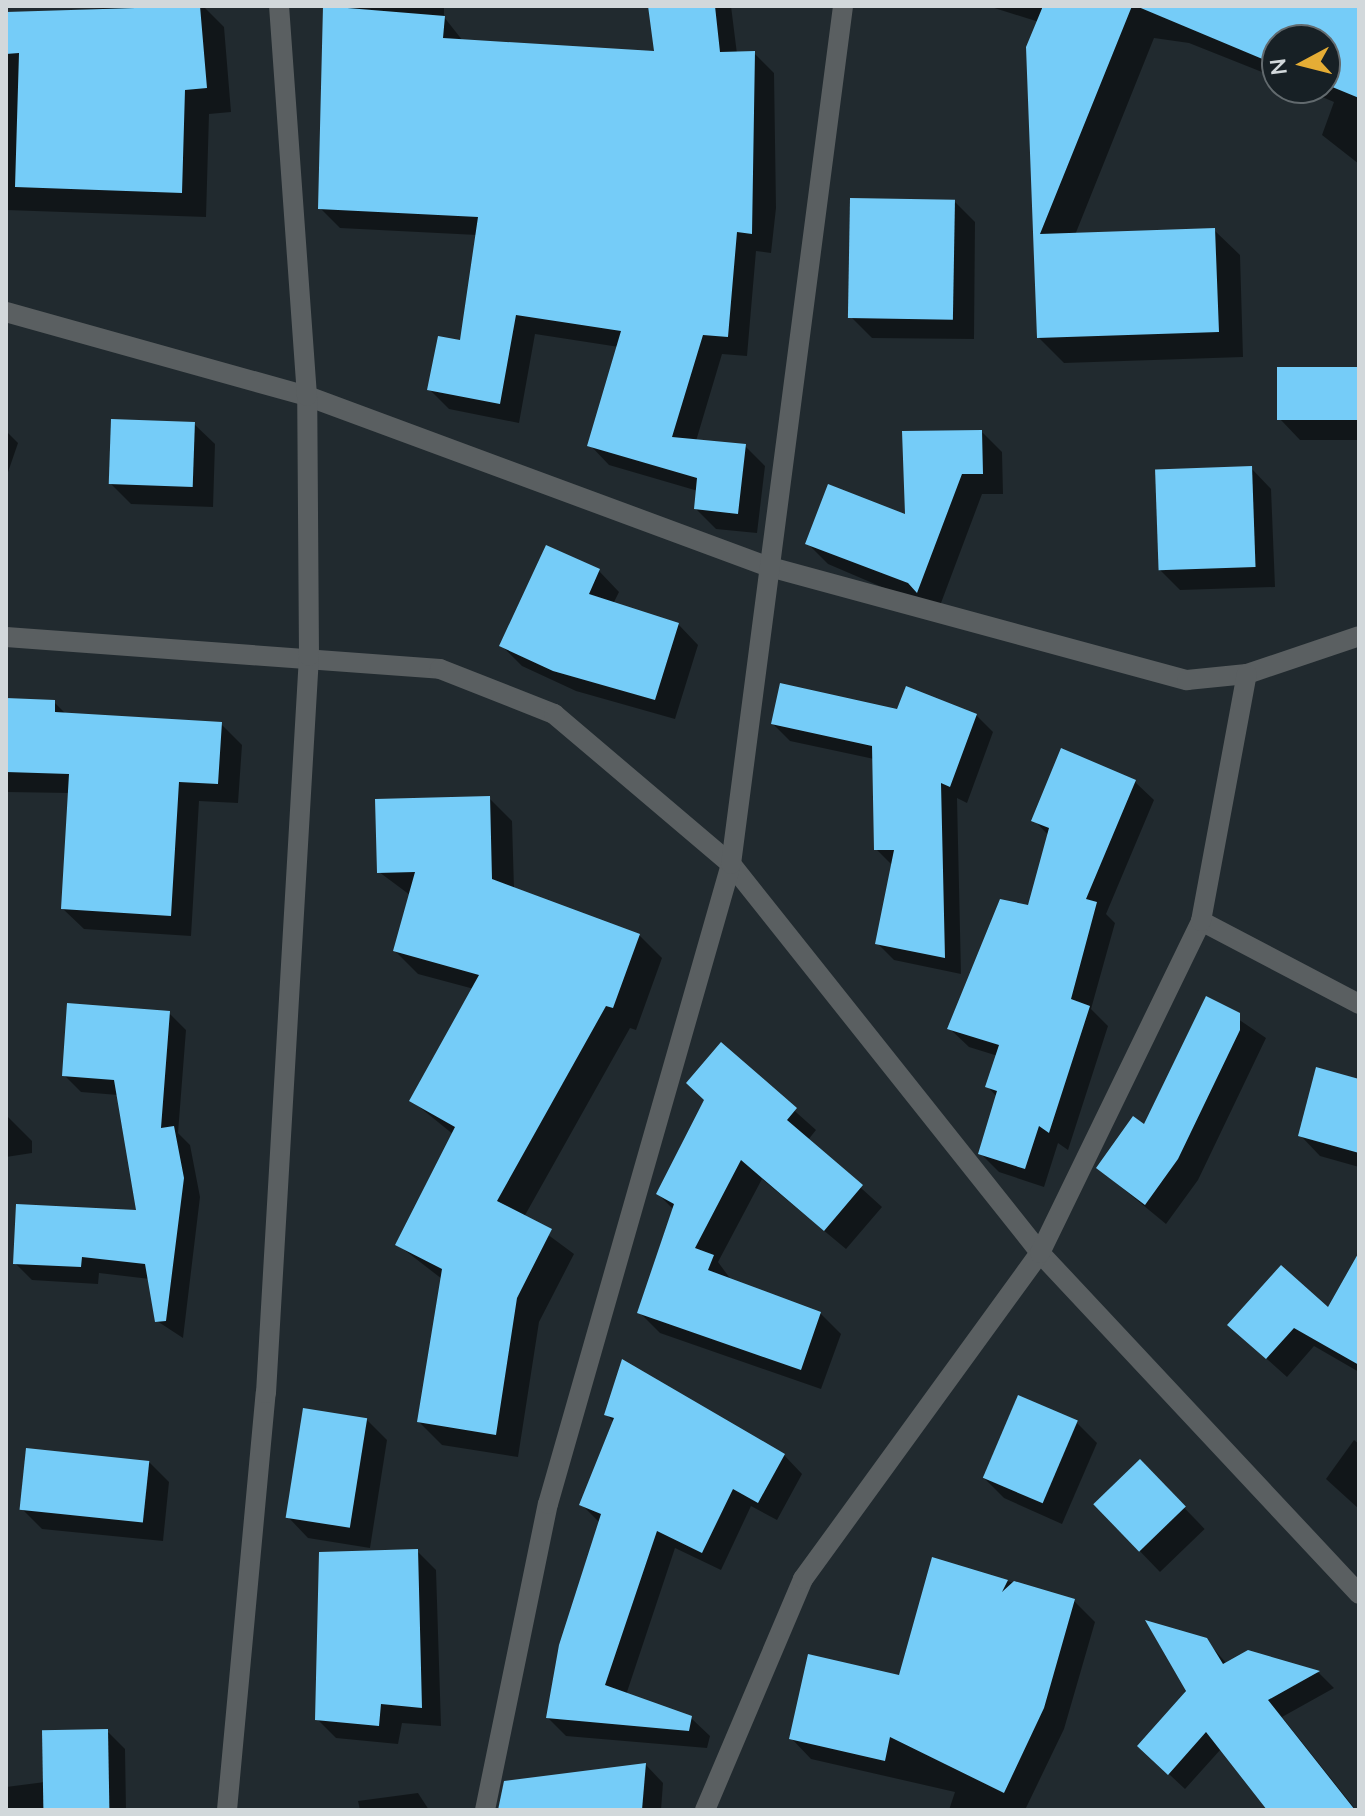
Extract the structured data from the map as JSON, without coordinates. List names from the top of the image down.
{
  "north": "left"
}
